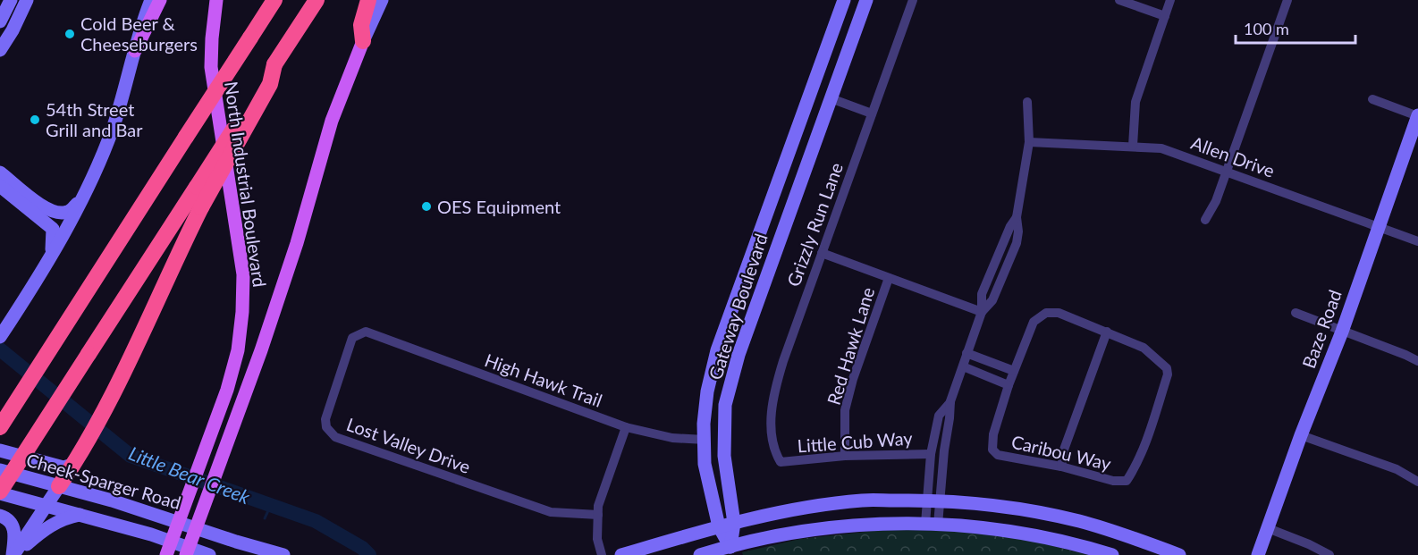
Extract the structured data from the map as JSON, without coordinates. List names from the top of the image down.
{
  "streets": {
    "main road": [
      "North Industrial Boulevard",
      "Gateway Boulevard",
      "Baze Road",
      "Cheek-Sparger Road"
    ],
    "street": [
      "Allen Drive",
      "Grizzly Run Lane",
      "Red Hawk Lane",
      "High Hawk Trail",
      "Little Cub Way",
      "Lost Valley Drive",
      "Caribou Way"
    ]
  },
  "crossings": [
    ["Allen Drive", "Baze Road"],
    ["North Industrial Boulevard", "Cheek-Sparger Road"],
    ["Grizzly Run Lane", "Little Cub Way"],
    ["Gateway Boulevard", "High Hawk Trail"],
    ["Red Hawk Lane", "Little Cub Way"],
    ["High Hawk Trail", "Lost Valley Drive"]
  ],
  "water": ["Little Bear Creek"],
  "places": ["Cold Beer & Cheeseburgers", "54th Street Grill and Bar", "OES Equipment"],
  "scale_bar": "100 m"
}
